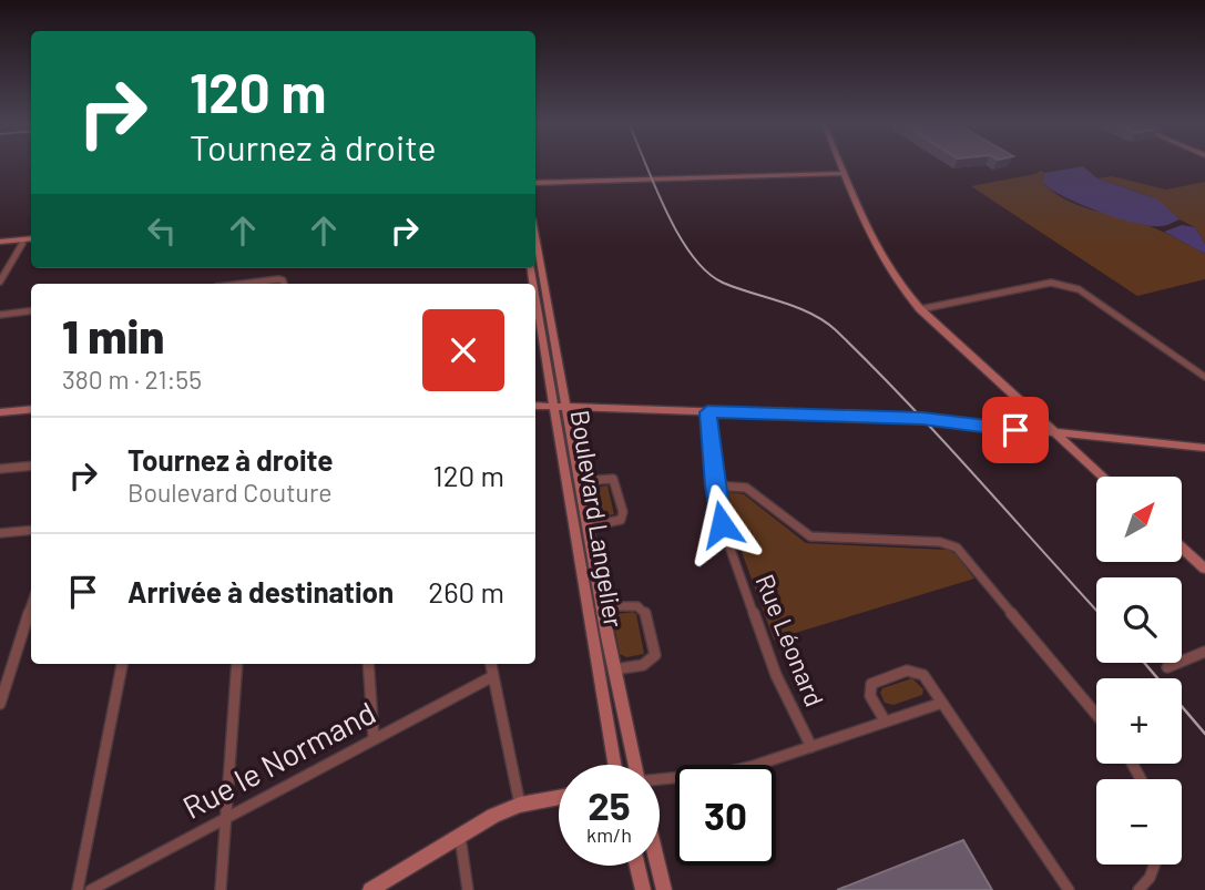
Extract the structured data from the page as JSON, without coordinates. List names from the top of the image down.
{
  "streets": {
    "main road": ["Boulevard Langelier"],
    "street": ["Rue Léonard", "Rue le Normand"]
  },
  "north": "top right",
  "page": {
    "turn": ["120 m", "Tournez à droite"],
    "heading": ["1 min", "380 m · 21:55"],
    "list": [
      {
        "name": "Tournez à droite",
        "note": "Boulevard Couture",
        "value": "120 m"
      },
      {
        "name": "Arrivée à destination",
        "value": "260 m"
      }
    ],
    "map_buttons": ["+", "−"],
    "speed": "25 km/h",
    "limit": "30"
  }
}
